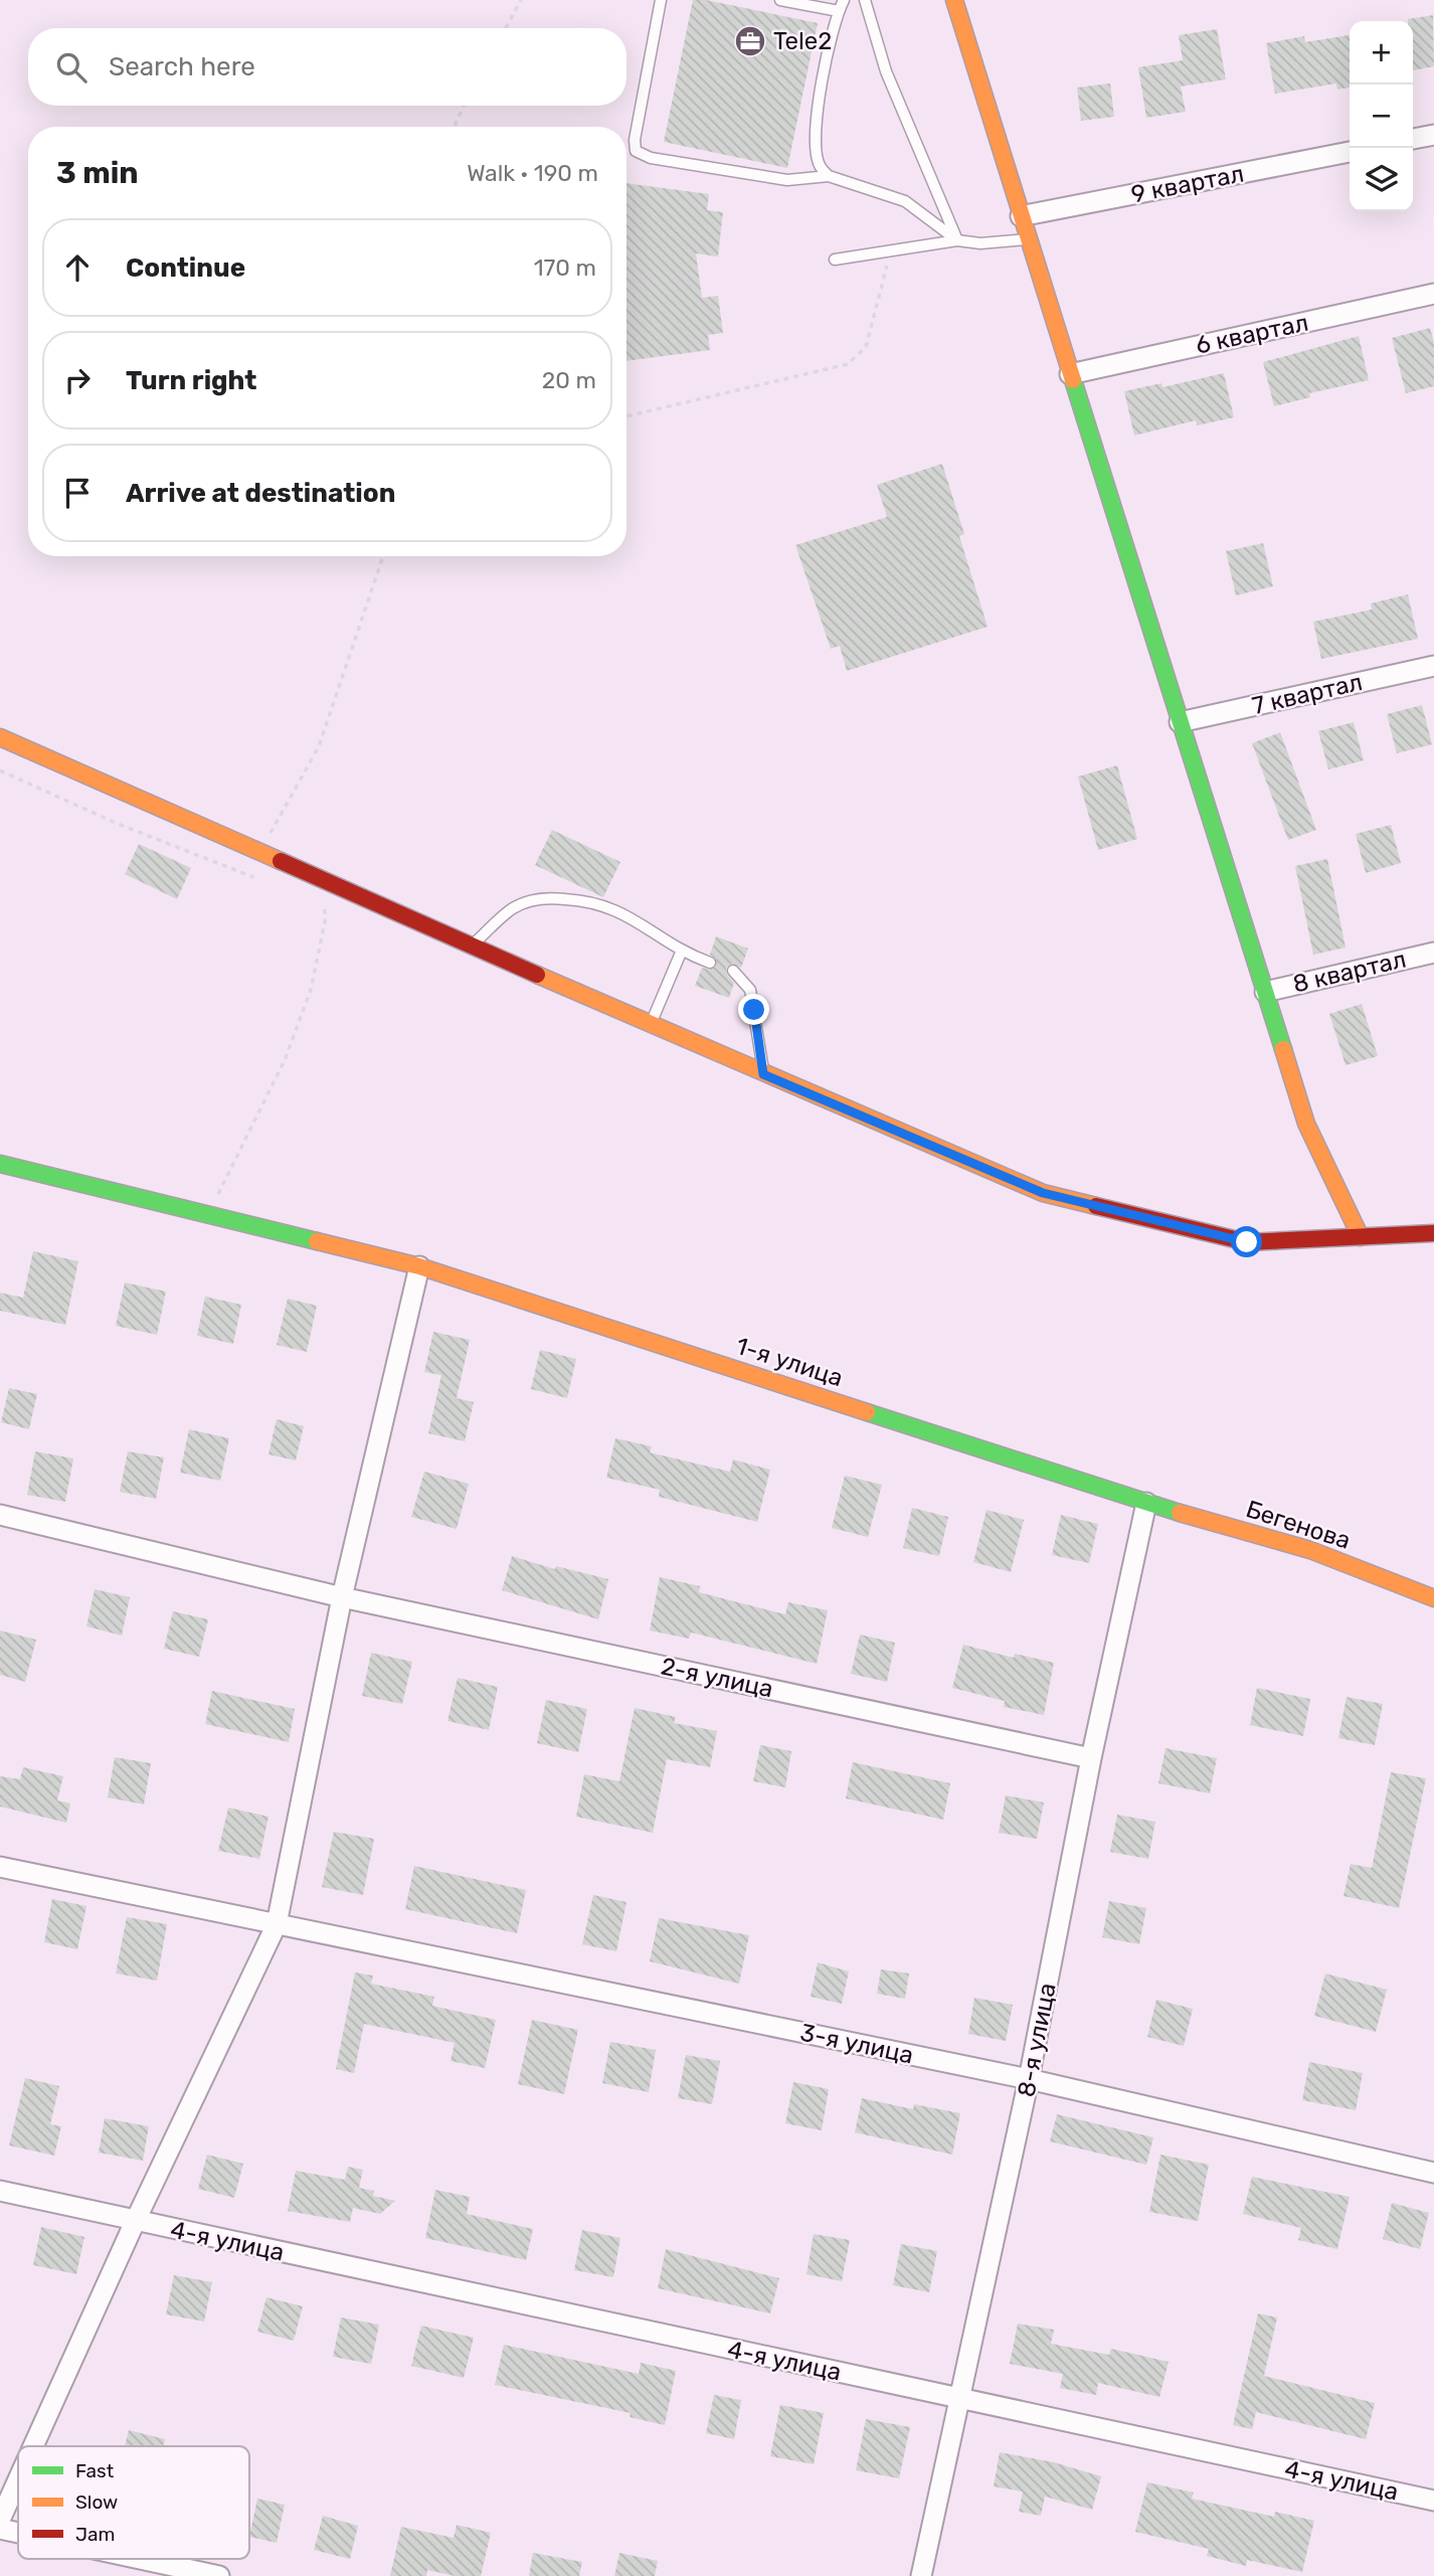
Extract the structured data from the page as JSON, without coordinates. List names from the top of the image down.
{
  "streets": {
    "street": [
      "9 квартал",
      "6 квартал",
      "7 квартал",
      "8 квартал",
      "1-я улица",
      "Бегенова",
      "2-я улица",
      "8-я улица",
      "3-я улица",
      "4-я улица"
    ]
  },
  "crossings": [
    ["1-я улица", "Бегенова"],
    ["1-я улица", "8-я улица"],
    ["Бегенова", "8-я улица"],
    ["2-я улица", "8-я улица"],
    ["8-я улица", "3-я улица"],
    ["8-я улица", "4-я улица"]
  ],
  "places": {
    "office": ["Tele2"]
  },
  "legend": ["Fast", "Slow", "Jam"],
  "page": {
    "map_buttons": ["+", "−"],
    "search": "Search here",
    "heading": ["3 min", "Walk · 190 m"],
    "list": [
      ["Continue", "170 m"],
      ["Turn right", "20 m"],
      "Arrive at destination"
    ]
  }
}
